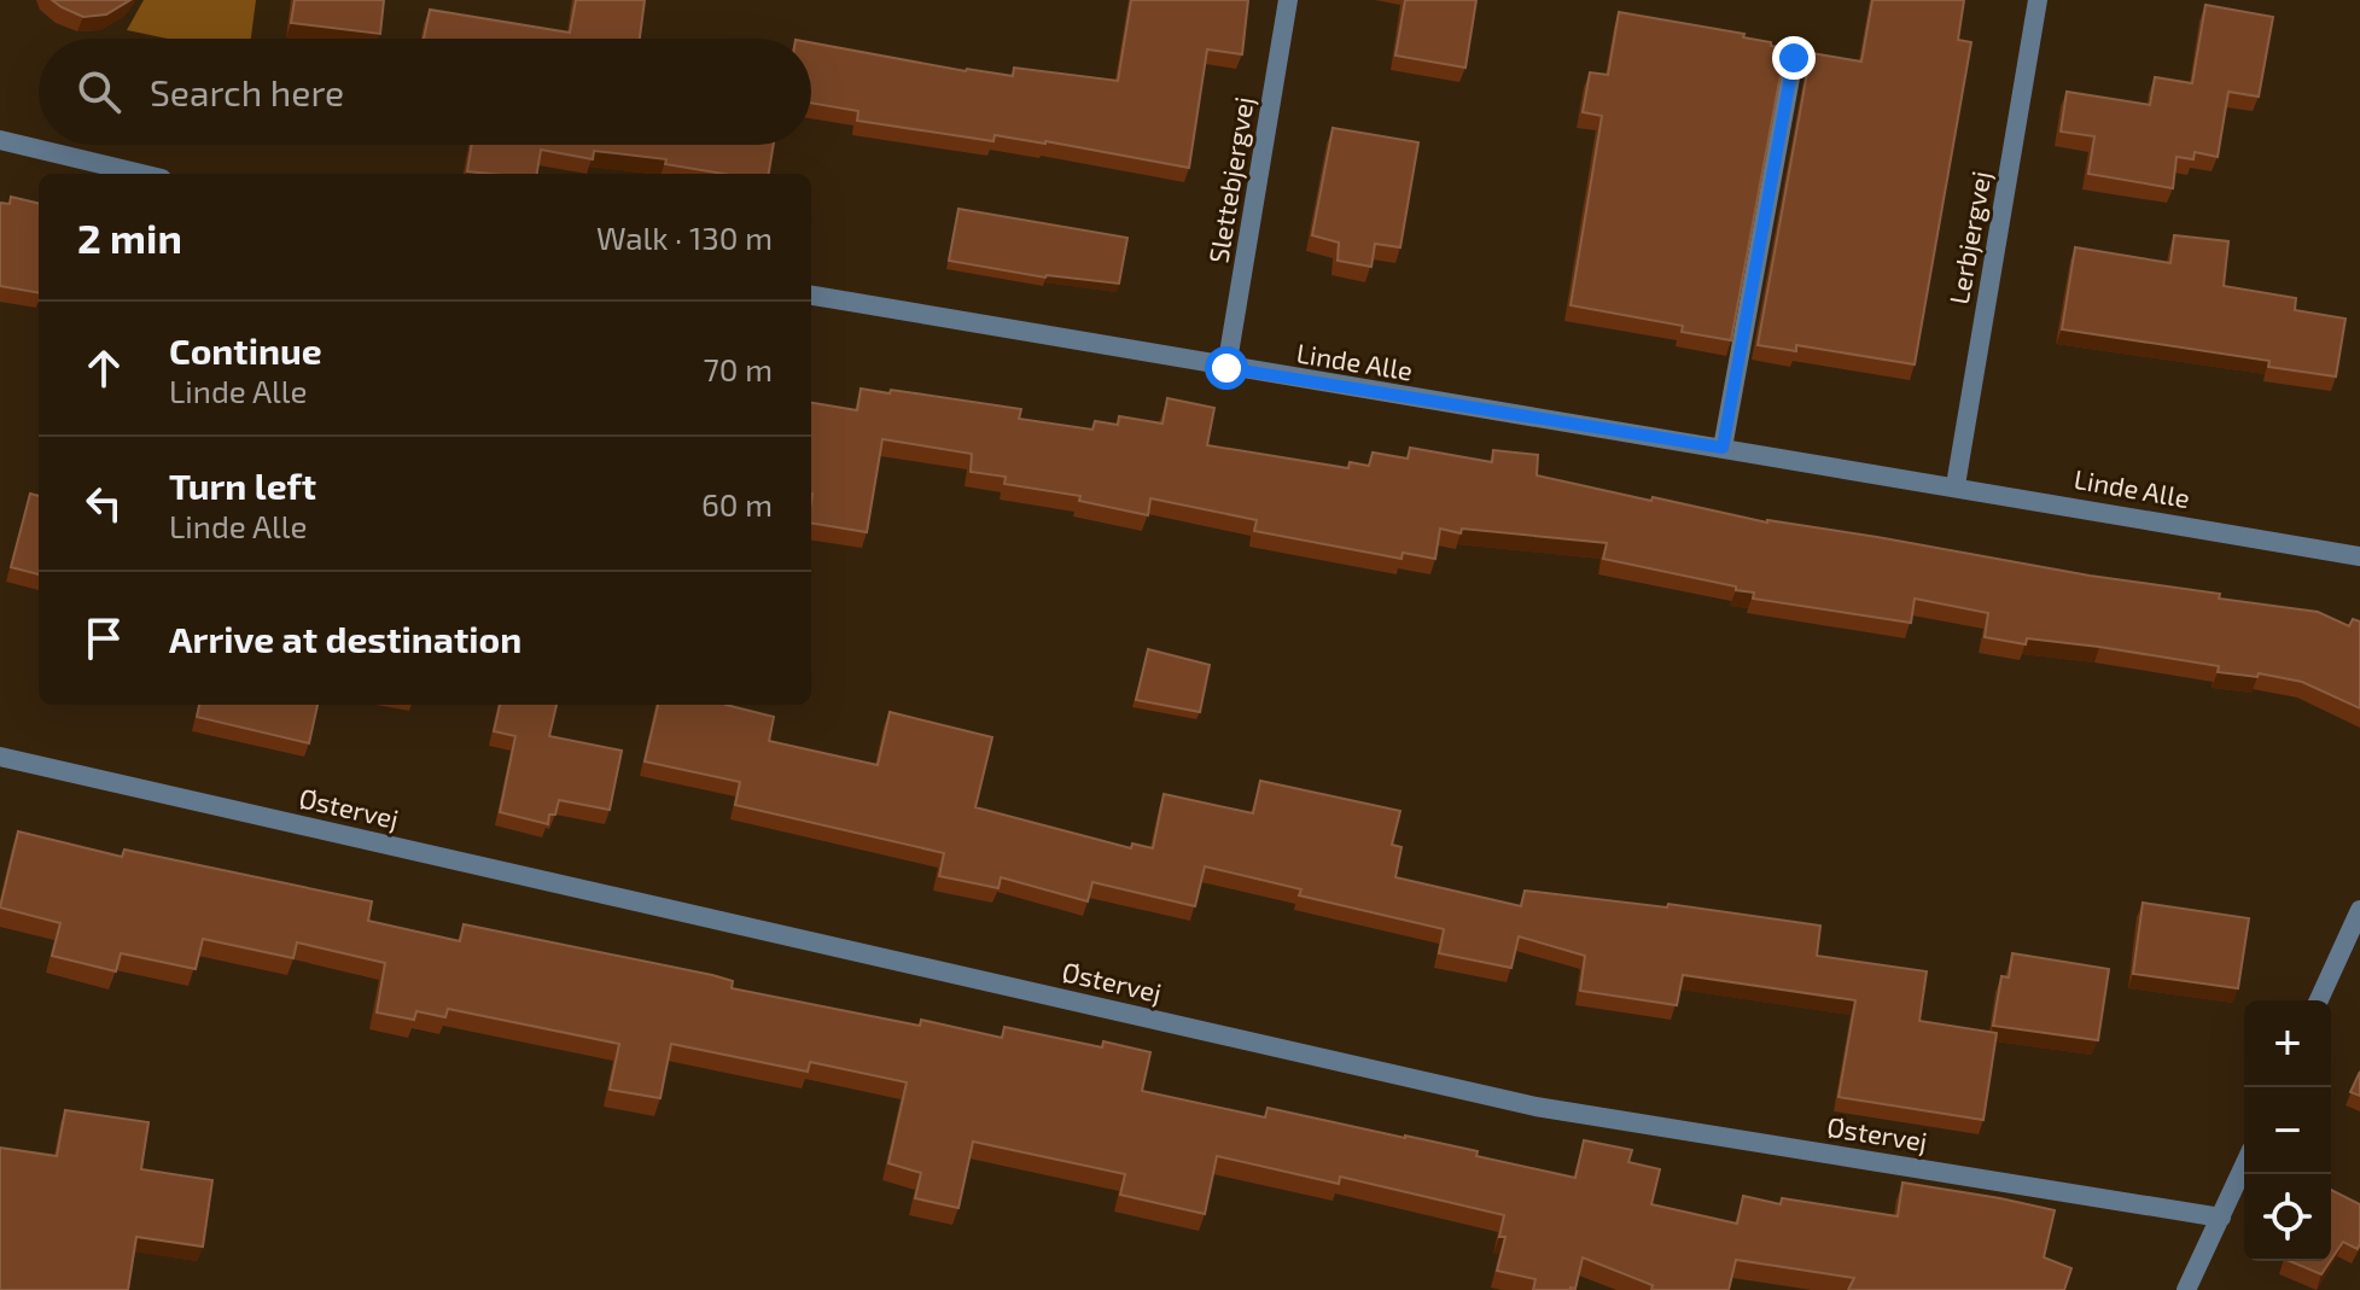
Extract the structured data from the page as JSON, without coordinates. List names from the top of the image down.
{
  "streets": {
    "street": [
      "Slettebjergvej",
      "Lerbjergvej",
      "Linde Alle",
      "Østervej"
    ]
  },
  "crossings": [
    ["Slettebjergvej", "Linde Alle"],
    ["Lerbjergvej", "Linde Alle"]
  ],
  "page": {
    "search": "Search here",
    "heading": ["2 min", "Walk · 130 m"],
    "list": [
      ["Continue", "Linde Alle", "70 m"],
      ["Turn left", "Linde Alle", "60 m"],
      "Arrive at destination"
    ],
    "map_buttons": ["+", "−"]
  }
}
